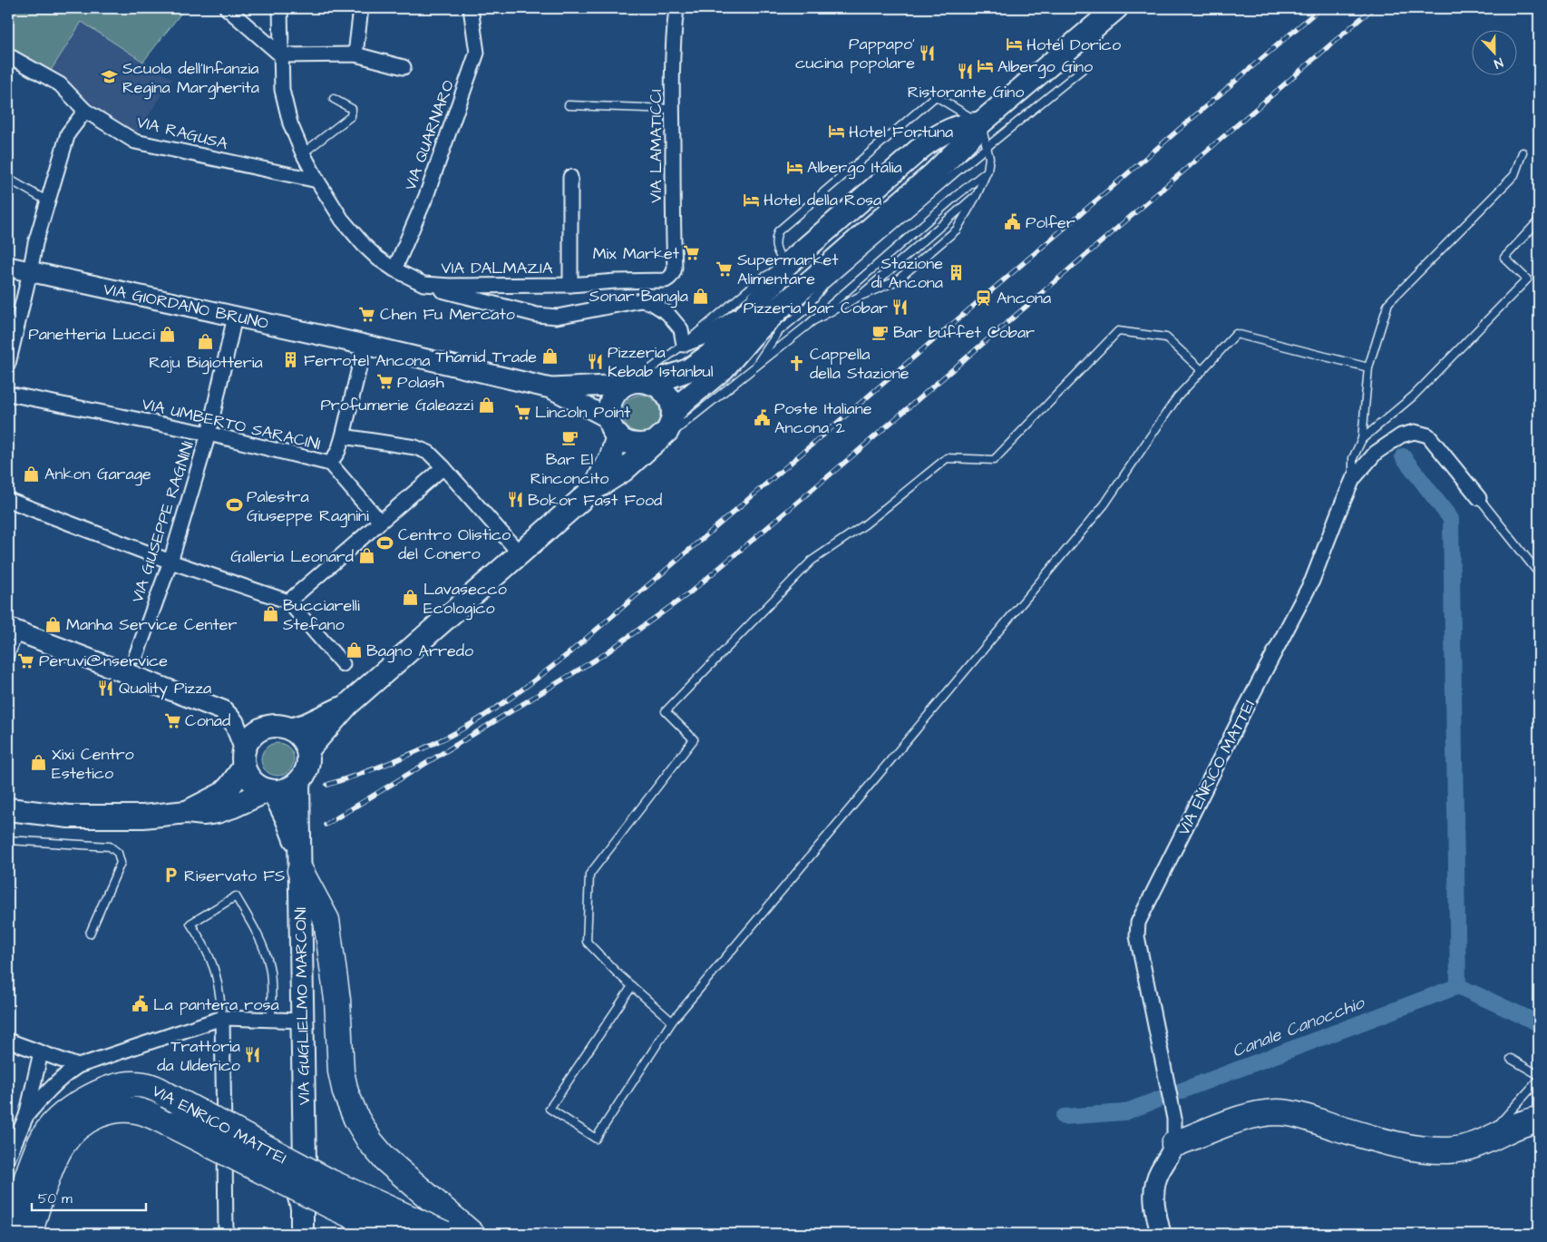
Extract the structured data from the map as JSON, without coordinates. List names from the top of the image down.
{
  "streets": {
    "highway": ["VIA ENRICO MATTEI"],
    "main road": ["VIA GIORDANO BRUNO", "VIA GUGLIELMO MARCONI"],
    "street": [
      "VIA RAGUSA",
      "VIA QUARNARO",
      "VIA LAMATICCI",
      "VIA DALMAZIA",
      "VIA UMBERTO SARACINI",
      "VIA GIUSEPPE RAGNINI"
    ]
  },
  "crossings": [
    ["VIA RAGUSA", "VIA DALMAZIA"],
    ["VIA QUARNARO", "VIA DALMAZIA"],
    ["VIA LAMATICCI", "VIA DALMAZIA"],
    ["VIA GIORDANO BRUNO", "VIA GIUSEPPE RAGNINI"],
    ["VIA UMBERTO SARACINI", "VIA GIUSEPPE RAGNINI"]
  ],
  "water": ["Canale Canocchio"],
  "places": {
    "hotel": [
      "Hotel Dorico",
      "Albergo Gino",
      "Hotel Fortuna",
      "Albergo Italia",
      "Hotel della Rosa"
    ],
    "restaurant": [
      "Pappapo' cucina popolare",
      "Ristorante Gino",
      "Pizzeria bar Cobar",
      "Pizzeria Kebab Istanbul",
      "Bokor Fast Food",
      "Quality Pizza",
      "Trattoria da Ulderico"
    ],
    "school or university": ["Scuola dell'Infanzia Regina Margherita"],
    "public building": ["Polfer", "Poste Italiane Ancona 2", "La pantera rosa"],
    "supermarket": [
      "Mix Market",
      "Supermarket Alimentare",
      "Chen Fu Mercato",
      "Polash",
      "Lincoln Point",
      "Peruvi@nservice",
      "Conad"
    ],
    "building": ["Stazione di Ancona", "Ferrotel Ancona"],
    "shop": [
      "Sonar Bangla",
      "Panetteria Lucci",
      "Raju Bigiotteria",
      "Thamid Trade",
      "Profumerie Galeazzi",
      "Ankon Garage",
      "Galleria Leonard",
      "Lavasecco Ecologico",
      "Bucciarelli Stefano",
      "Manha Service Center",
      "Bagno Arredo",
      "Xixi Centro Estetico"
    ],
    "station": ["Ancona"],
    "cafe": ["Bar buffet Cobar", "Bar El Rinconcito"],
    "church": ["Cappella della Stazione"],
    "sports": ["Palestra Giuseppe Ragnini", "Centro Olistico del Conero"],
    "parking": ["Riservato FS"]
  },
  "scale_bar": "50 m",
  "north": "bottom"
}
